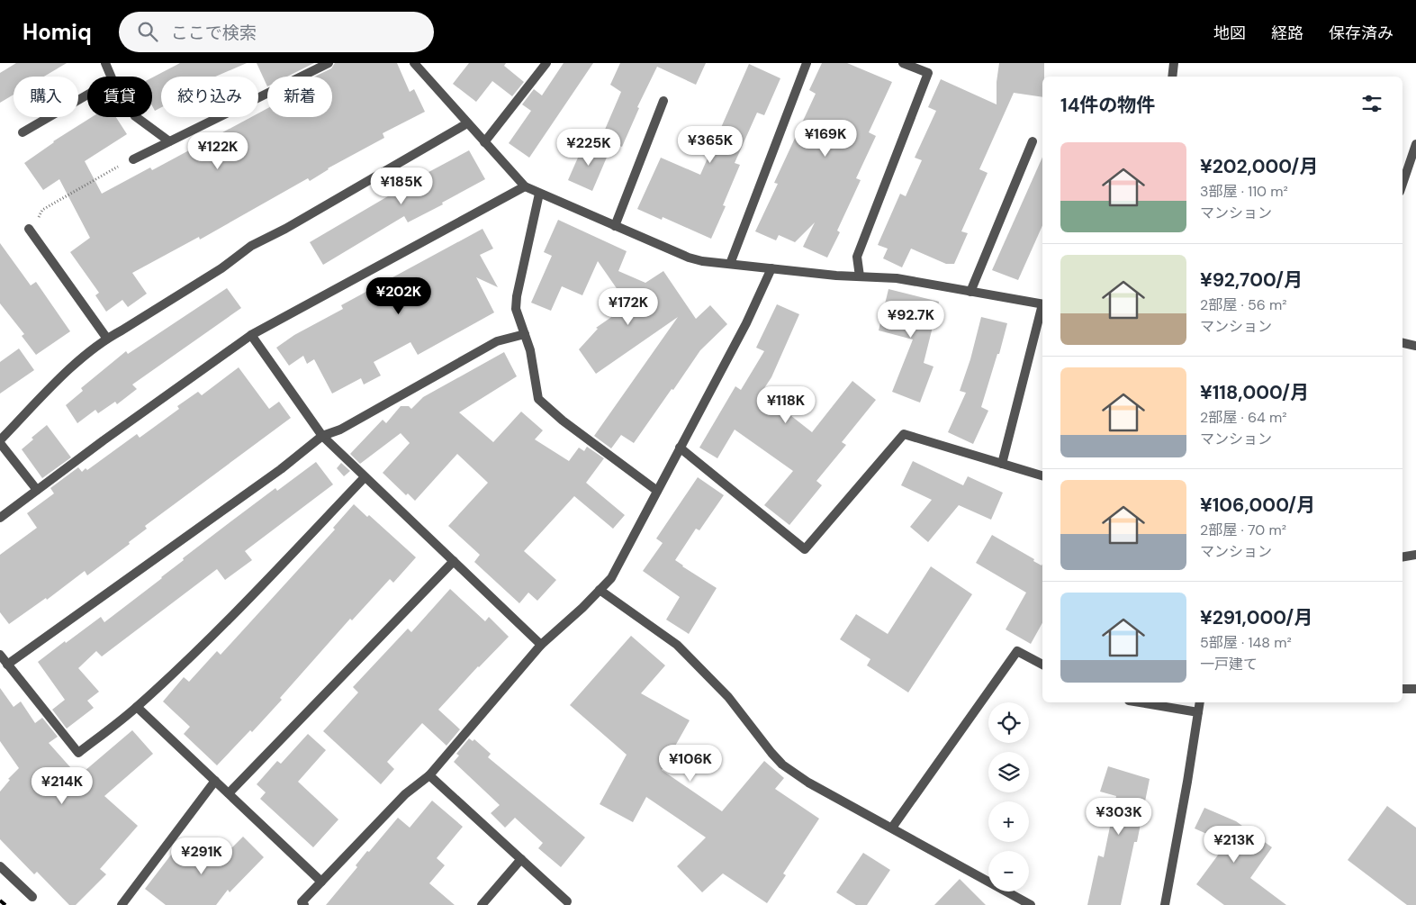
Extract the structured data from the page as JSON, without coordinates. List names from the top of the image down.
{
  "page": {
    "header": "Homiq",
    "search": "ここで検索",
    "nav": ["地図", "経路", "保存済み"],
    "chip": [
      "購入",
      "賃貸",
      "絞り込み",
      "新着"
    ],
    "heading": "14件の物件",
    "price": [
      "¥169K",
      "¥365K",
      "¥225K",
      "¥122K",
      "¥185K",
      "¥202K",
      "¥172K",
      "¥92.7K",
      "¥118K",
      "¥106K",
      "¥214K",
      "¥303K",
      "¥213K",
      "¥291K"
    ],
    "list": [
      {
        "name": "¥202,000/月",
        "note": "3部屋 · 110 m² · マンション"
      },
      {
        "name": "¥92,700/月",
        "note": "2部屋 · 56 m² · マンション"
      },
      {
        "name": "¥118,000/月",
        "note": "2部屋 · 64 m² · マンション"
      },
      {
        "name": "¥106,000/月",
        "note": "2部屋 · 70 m² · マンション"
      },
      {
        "name": "¥291,000/月",
        "note": "5部屋 · 148 m² · 一戸建て"
      }
    ],
    "map_buttons": ["+", "−"]
  }
}
